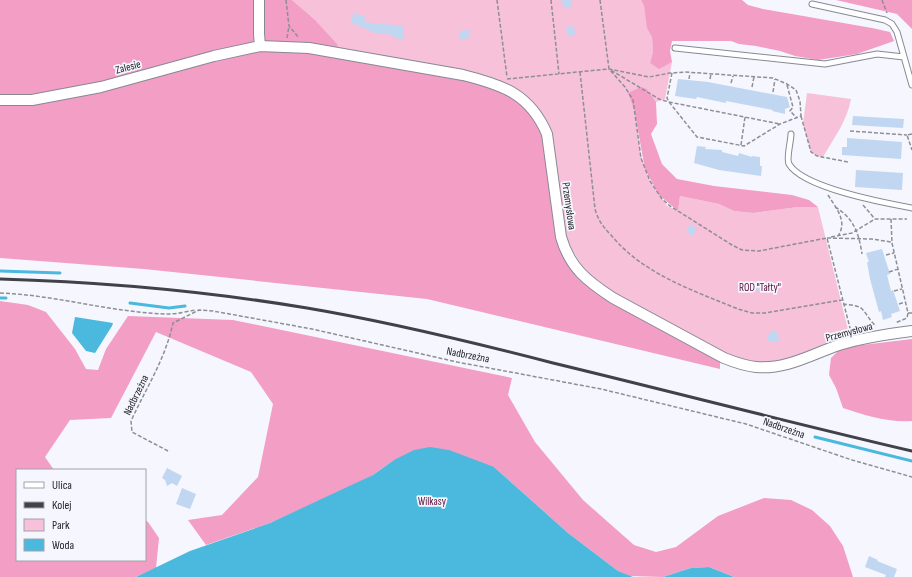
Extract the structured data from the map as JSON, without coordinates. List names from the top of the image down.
{
  "streets": {
    "street": ["Zalesie", "Przemysłowa"],
    "path": ["Nadbrzeżna"]
  },
  "crossings": [
    ["Zalesie", "Przemysłowa"]
  ],
  "parks": ["ROD \"Tałty\"", "Wilkasy"],
  "legend": [
    "Ulica",
    "Kolej",
    "Park",
    "Woda"
  ]
}
